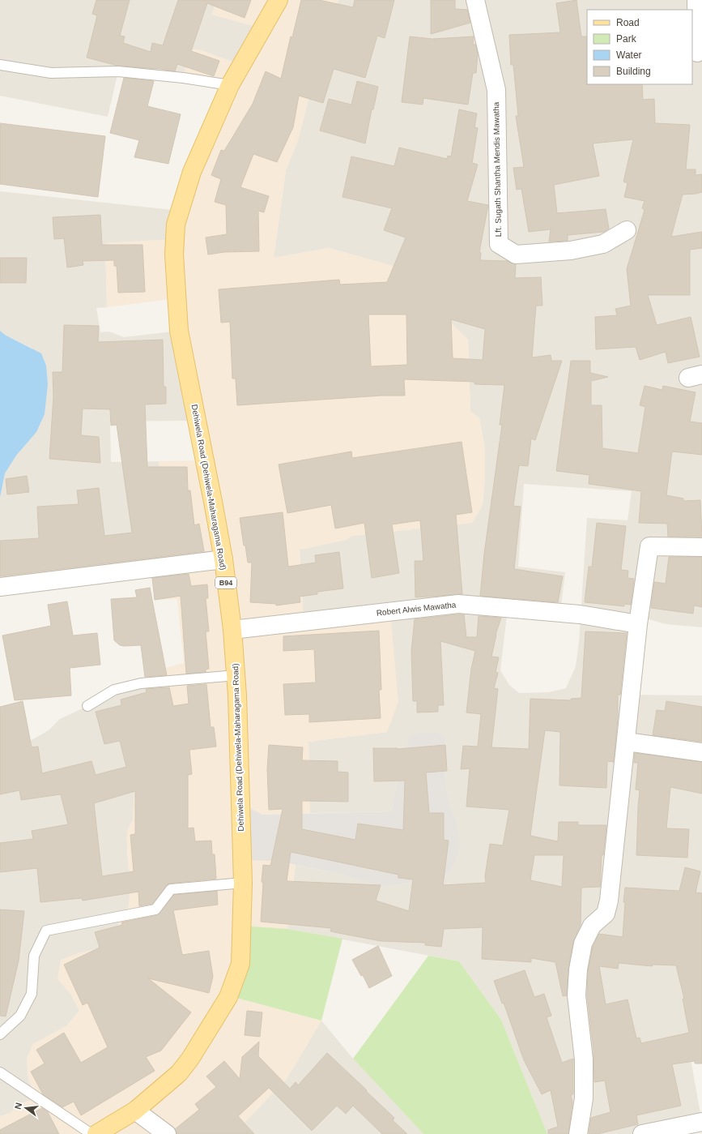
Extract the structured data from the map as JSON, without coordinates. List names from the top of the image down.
{
  "streets": {
    "main road": ["Dehiwela Road (Dehiwela-Maharagama Road)", "B94"],
    "street": ["Lft. Sugath Shantha Mendis Mawatha", "Robert Alwis Mawatha"]
  },
  "crossings": [
    ["Dehiwela Road (Dehiwela-Maharagama Road)", "Robert Alwis Mawatha"]
  ],
  "legend": [
    "Road",
    "Park",
    "Water",
    "Building"
  ],
  "north": "left"
}
